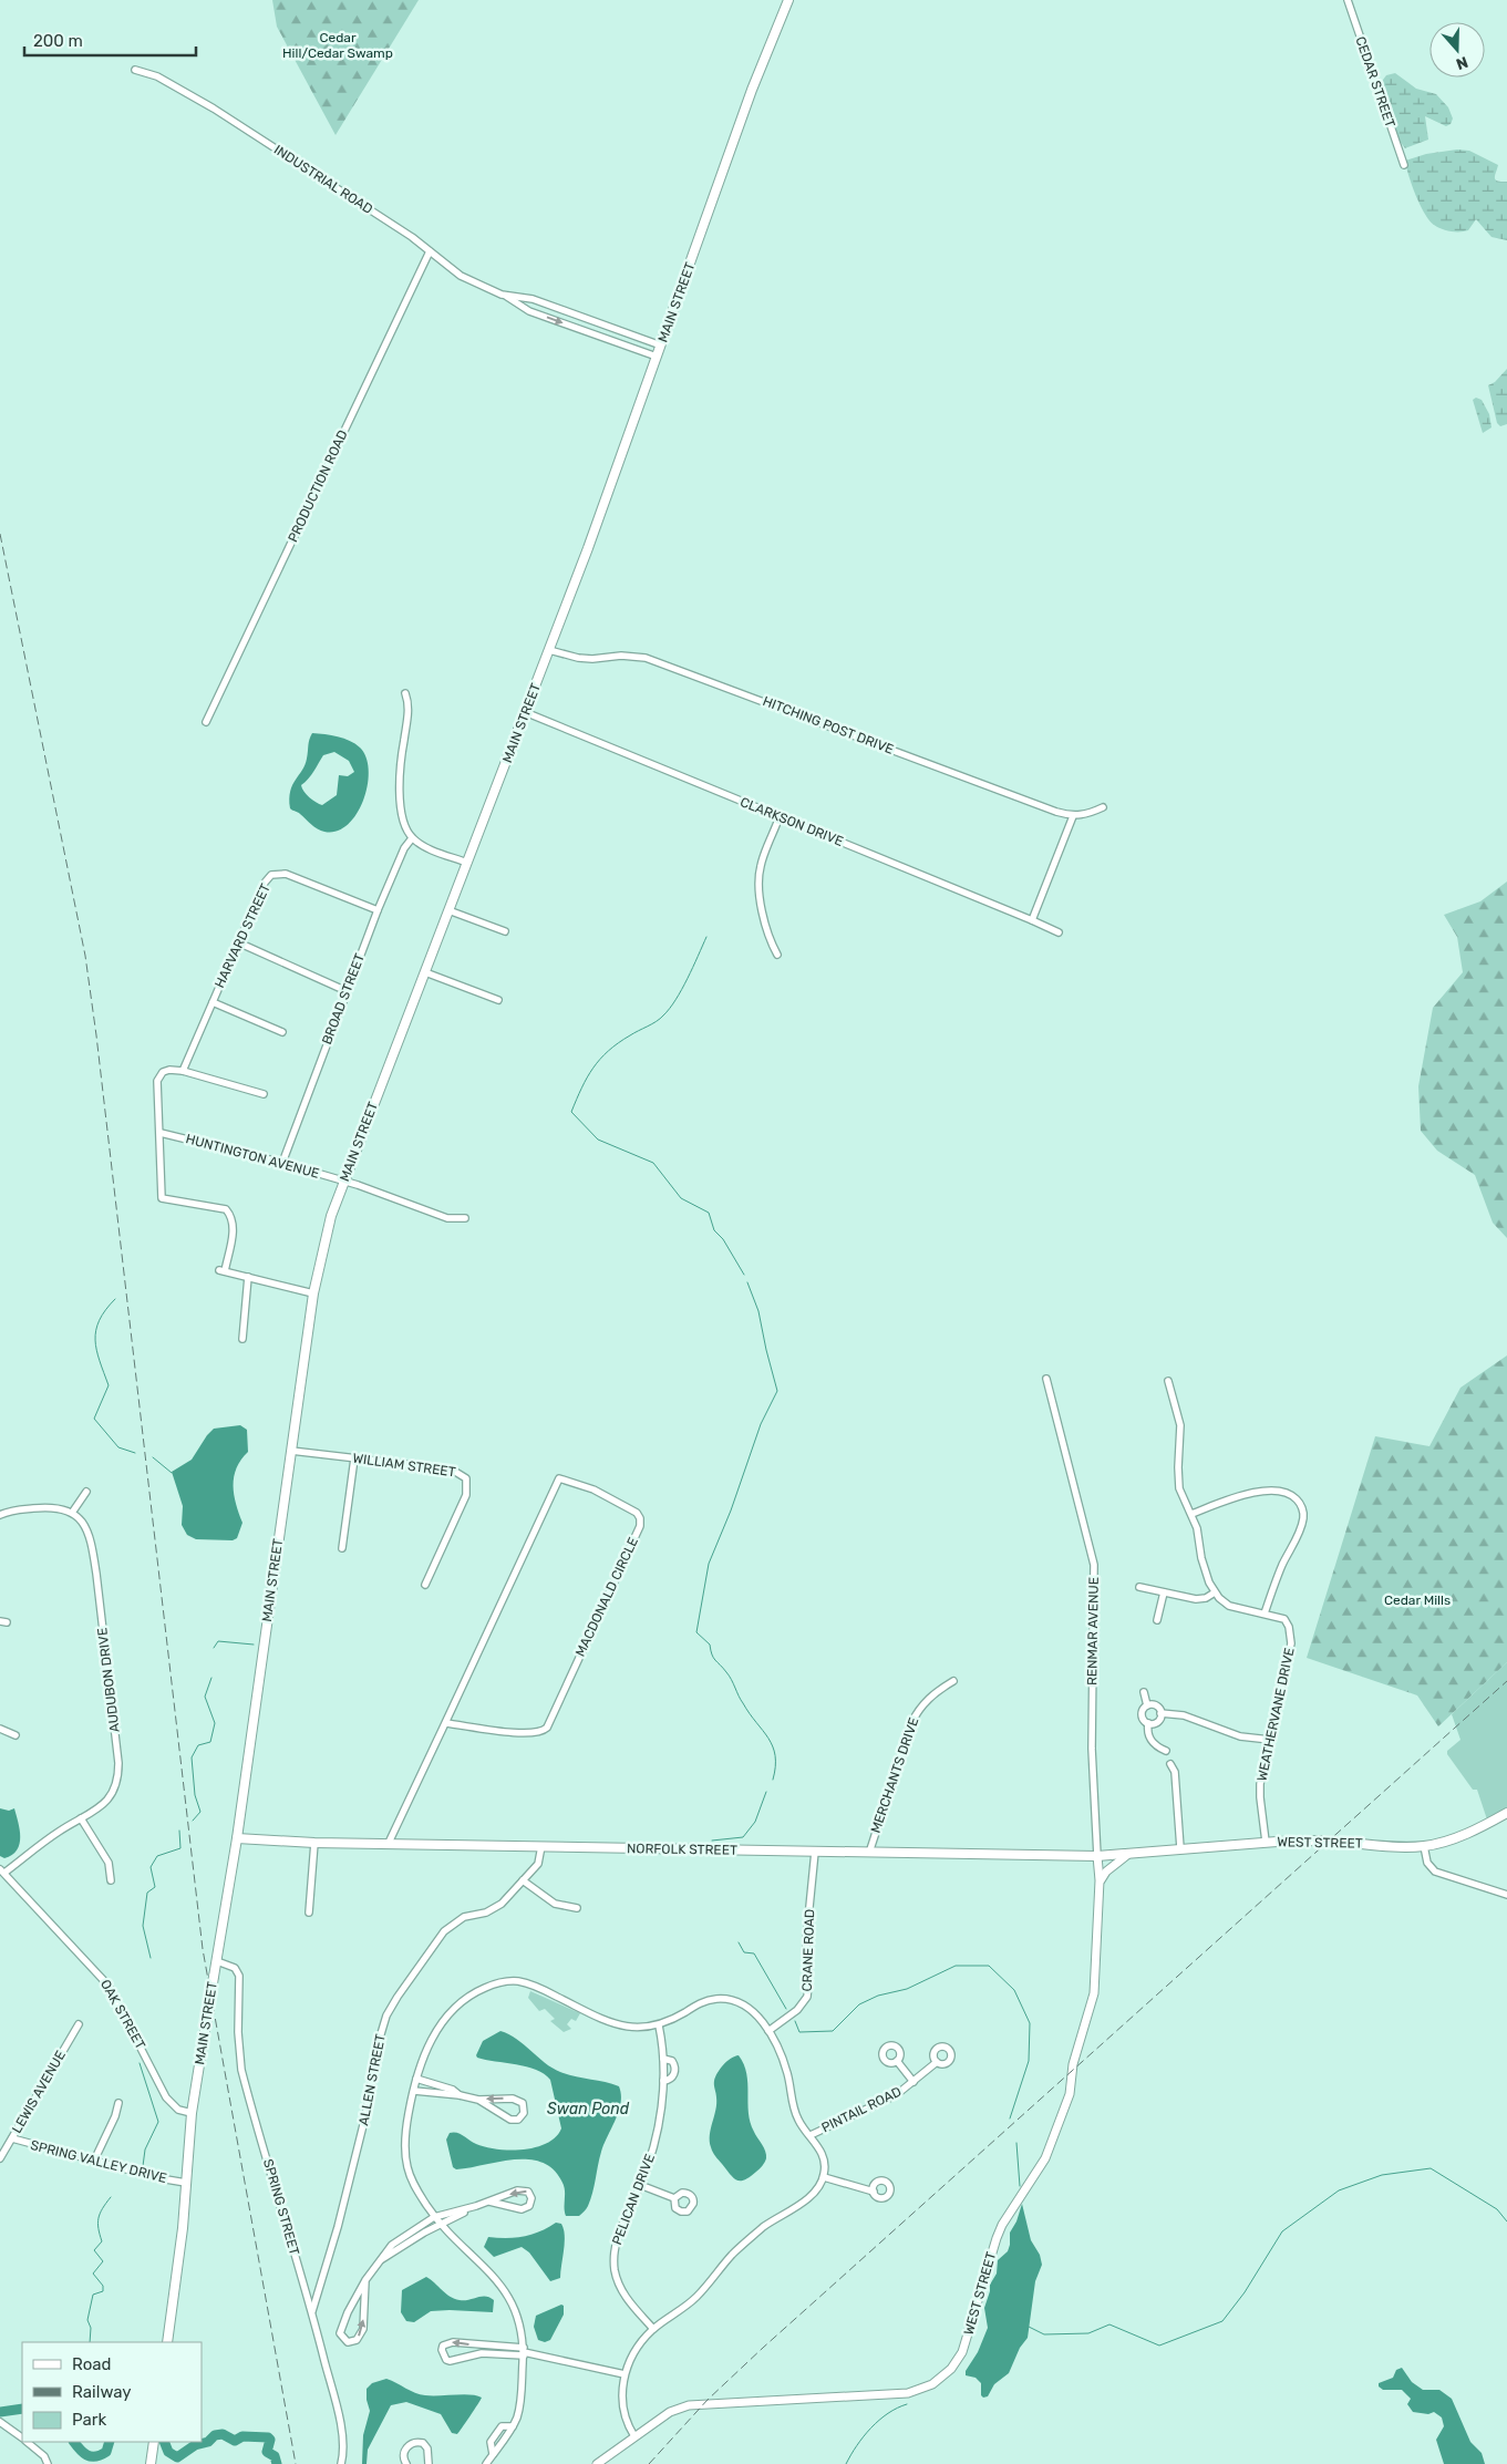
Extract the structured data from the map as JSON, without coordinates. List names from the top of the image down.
{
  "streets": {
    "main road": ["MAIN STREET", "WEST STREET", "NORFOLK STREET"],
    "street": [
      "CEDAR STREET",
      "INDUSTRIAL ROAD",
      "PRODUCTION ROAD",
      "HITCHING POST DRIVE",
      "CLARKSON DRIVE",
      "HARVARD STREET",
      "BROAD STREET",
      "HUNTINGTON AVENUE",
      "WILLIAM STREET",
      "MACDONALD CIRCLE",
      "RENMAR AVENUE",
      "AUDUBON DRIVE",
      "WEATHERVANE DRIVE",
      "MERCHANTS DRIVE",
      "CRANE ROAD",
      "OAK STREET",
      "ALLEN STREET",
      "LEWIS AVENUE",
      "PINTAIL ROAD",
      "SPRING VALLEY DRIVE",
      "PELICAN DRIVE",
      "SPRING STREET"
    ]
  },
  "crossings": [
    ["INDUSTRIAL ROAD", "MAIN STREET"],
    ["INDUSTRIAL ROAD", "PRODUCTION ROAD"],
    ["MAIN STREET", "HITCHING POST DRIVE"],
    ["MAIN STREET", "CLARKSON DRIVE"],
    ["MAIN STREET", "HUNTINGTON AVENUE"],
    ["MAIN STREET", "WILLIAM STREET"],
    ["MAIN STREET", "NORFOLK STREET"],
    ["MAIN STREET", "OAK STREET"],
    ["MAIN STREET", "SPRING VALLEY DRIVE"],
    ["MAIN STREET", "SPRING STREET"],
    ["HARVARD STREET", "BROAD STREET"],
    ["BROAD STREET", "HUNTINGTON AVENUE"],
    ["MACDONALD CIRCLE", "NORFOLK STREET"],
    ["RENMAR AVENUE", "WEST STREET"],
    ["RENMAR AVENUE", "NORFOLK STREET"],
    ["AUDUBON DRIVE", "OAK STREET"],
    ["WEATHERVANE DRIVE", "WEST STREET"],
    ["MERCHANTS DRIVE", "NORFOLK STREET"],
    ["WEST STREET", "NORFOLK STREET"],
    ["NORFOLK STREET", "CRANE ROAD"],
    ["NORFOLK STREET", "ALLEN STREET"],
    ["ALLEN STREET", "SPRING STREET"],
    ["LEWIS AVENUE", "SPRING VALLEY DRIVE"]
  ],
  "water": ["Swan Pond"],
  "parks": ["Cedar Hill/Cedar Swamp", "Cedar Mills"],
  "legend": ["Road", "Railway", "Park"],
  "scale_bar": "200 m",
  "north": "bottom"
}
